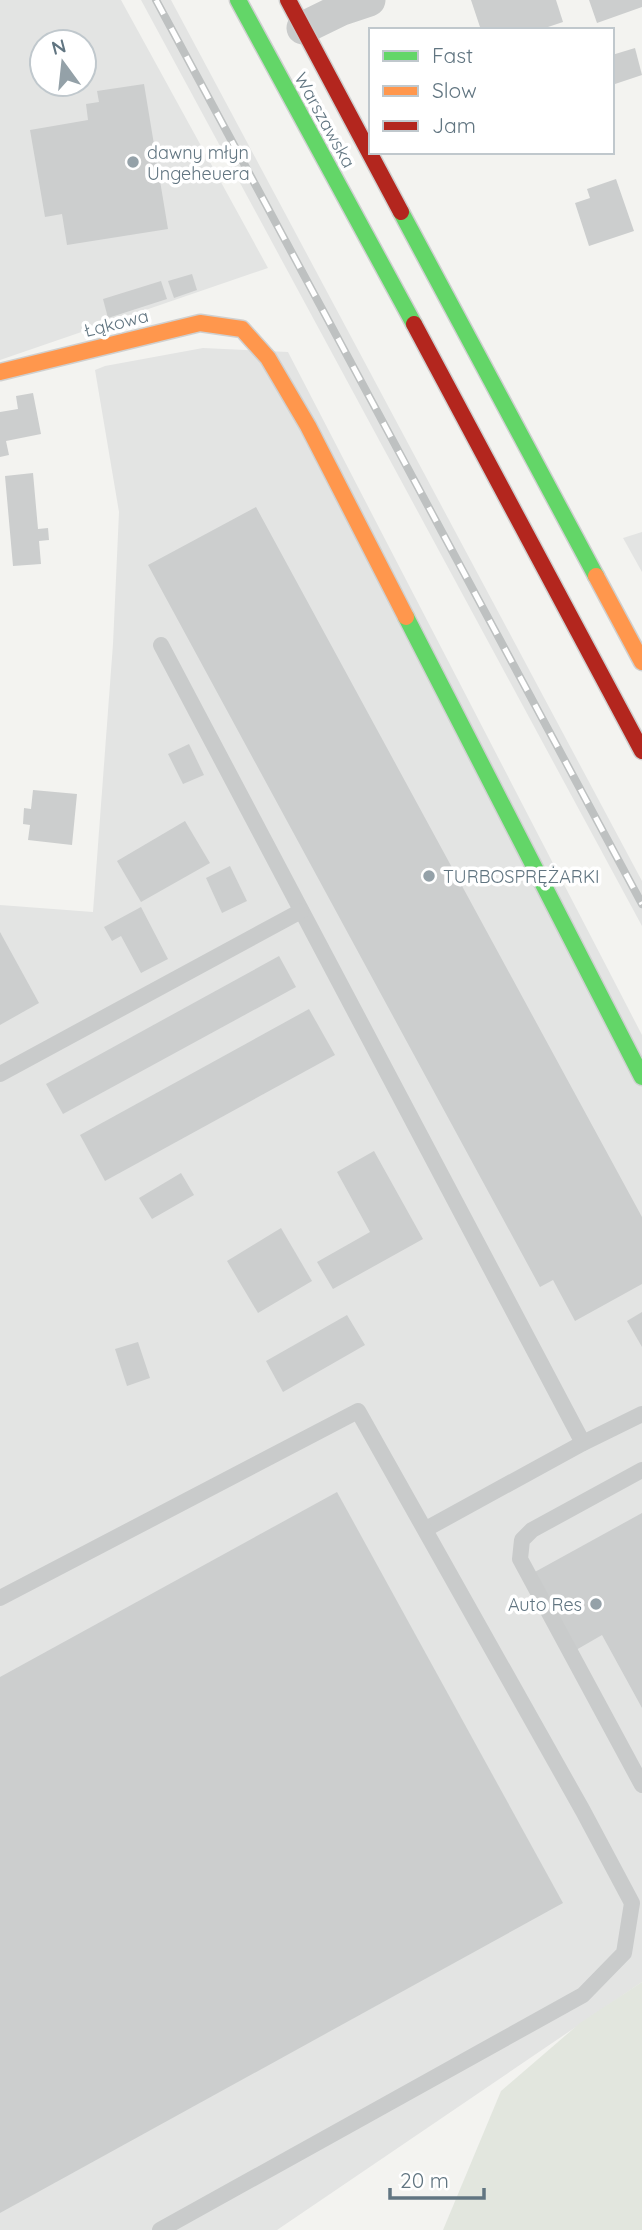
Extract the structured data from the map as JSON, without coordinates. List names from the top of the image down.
{
  "streets": {
    "main road": ["Warszawska", "Łąkowa"]
  },
  "places": ["dawny młyn Ungeheuera", "TURBOSPRĘŻARKI", "Auto Res"],
  "legend": ["Fast", "Slow", "Jam"],
  "scale_bar": "20 m",
  "north": "top"
}
